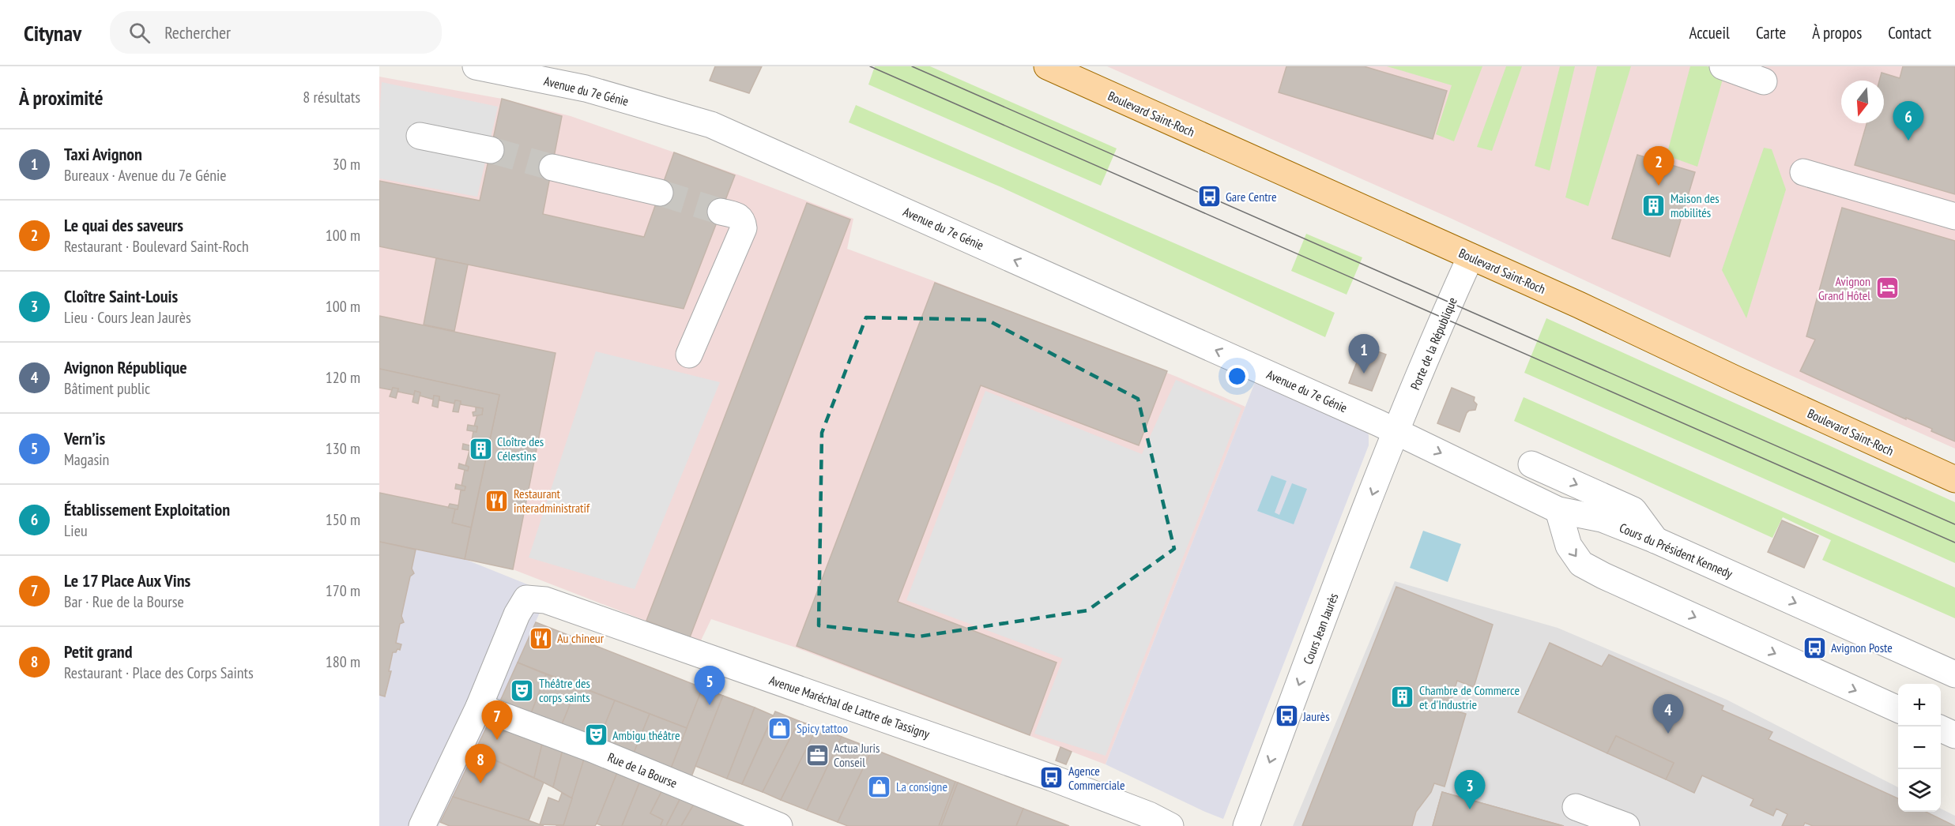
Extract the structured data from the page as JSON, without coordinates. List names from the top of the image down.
{
  "streets": {
    "main road": ["Boulevard Saint-Roch"],
    "street": [
      "Avenue du 7e Génie",
      "Porte de la République",
      "Cours du Président Kennedy",
      "Cours Jean Jaurès",
      "Avenue Maréchal de Lattre de Tassigny",
      "Rue de la Bourse"
    ]
  },
  "crossings": [
    ["Avenue du 7e Génie", "Porte de la République"],
    ["Avenue du 7e Génie", "Cours du Président Kennedy"],
    ["Avenue du 7e Génie", "Cours Jean Jaurès"],
    ["Boulevard Saint-Roch", "Porte de la République"],
    ["Porte de la République", "Cours du Président Kennedy"],
    ["Porte de la République", "Cours Jean Jaurès"],
    ["Cours du Président Kennedy", "Cours Jean Jaurès"],
    ["Avenue Maréchal de Lattre de Tassigny", "Rue de la Bourse"]
  ],
  "one_way": ["Avenue du 7e Génie", "Cours Jean Jaurès"],
  "places": {
    "bus stop": [
      "Gare Centre",
      "Avignon Poste",
      "Jaurès",
      "Agence Commerciale"
    ],
    "building": ["Maison des mobilités", "Cloître des Célestins", "Chambre de Commerce et d'Industrie"],
    "hotel": ["Avignon Grand Hôtel"],
    "restaurant": ["Restaurant interadministratif", "Au chineur"],
    "theatre": ["Théâtre des corps saints", "Ambigu théâtre"],
    "shop": ["Spicy tattoo", "La consigne"],
    "office": ["Actua Juris Conseil"]
  },
  "north": "bottom",
  "page": {
    "header": "Citynav",
    "search": "Rechercher",
    "nav": [
      "Accueil",
      "Carte",
      "À propos",
      "Contact"
    ],
    "heading": ["À proximité", "8 résultats"],
    "pins": [
      "6",
      "2",
      "1",
      "5",
      "4",
      "7",
      "8",
      "3"
    ],
    "list": [
      {
        "mark": "1",
        "name": "Taxi Avignon",
        "note": "Bureaux · Avenue du 7e Génie",
        "value": "30 m"
      },
      {
        "mark": "2",
        "name": "Le quai des saveurs",
        "note": "Restaurant · Boulevard Saint-Roch",
        "value": "100 m"
      },
      {
        "mark": "3",
        "name": "Cloître Saint-Louis",
        "note": "Lieu · Cours Jean Jaurès",
        "value": "100 m"
      },
      {
        "mark": "4",
        "name": "Avignon République",
        "note": "Bâtiment public",
        "value": "120 m"
      },
      {
        "mark": "5",
        "name": "Vern’is",
        "note": "Magasin",
        "value": "130 m"
      },
      {
        "mark": "6",
        "name": "Établissement Exploitation",
        "note": "Lieu",
        "value": "150 m"
      },
      {
        "mark": "7",
        "name": "Le 17 Place Aux Vins",
        "note": "Bar · Rue de la Bourse",
        "value": "170 m"
      },
      {
        "mark": "8",
        "name": "Petit grand",
        "note": "Restaurant · Place des Corps Saints",
        "value": "180 m"
      }
    ],
    "map_buttons": ["+", "−"]
  }
}
